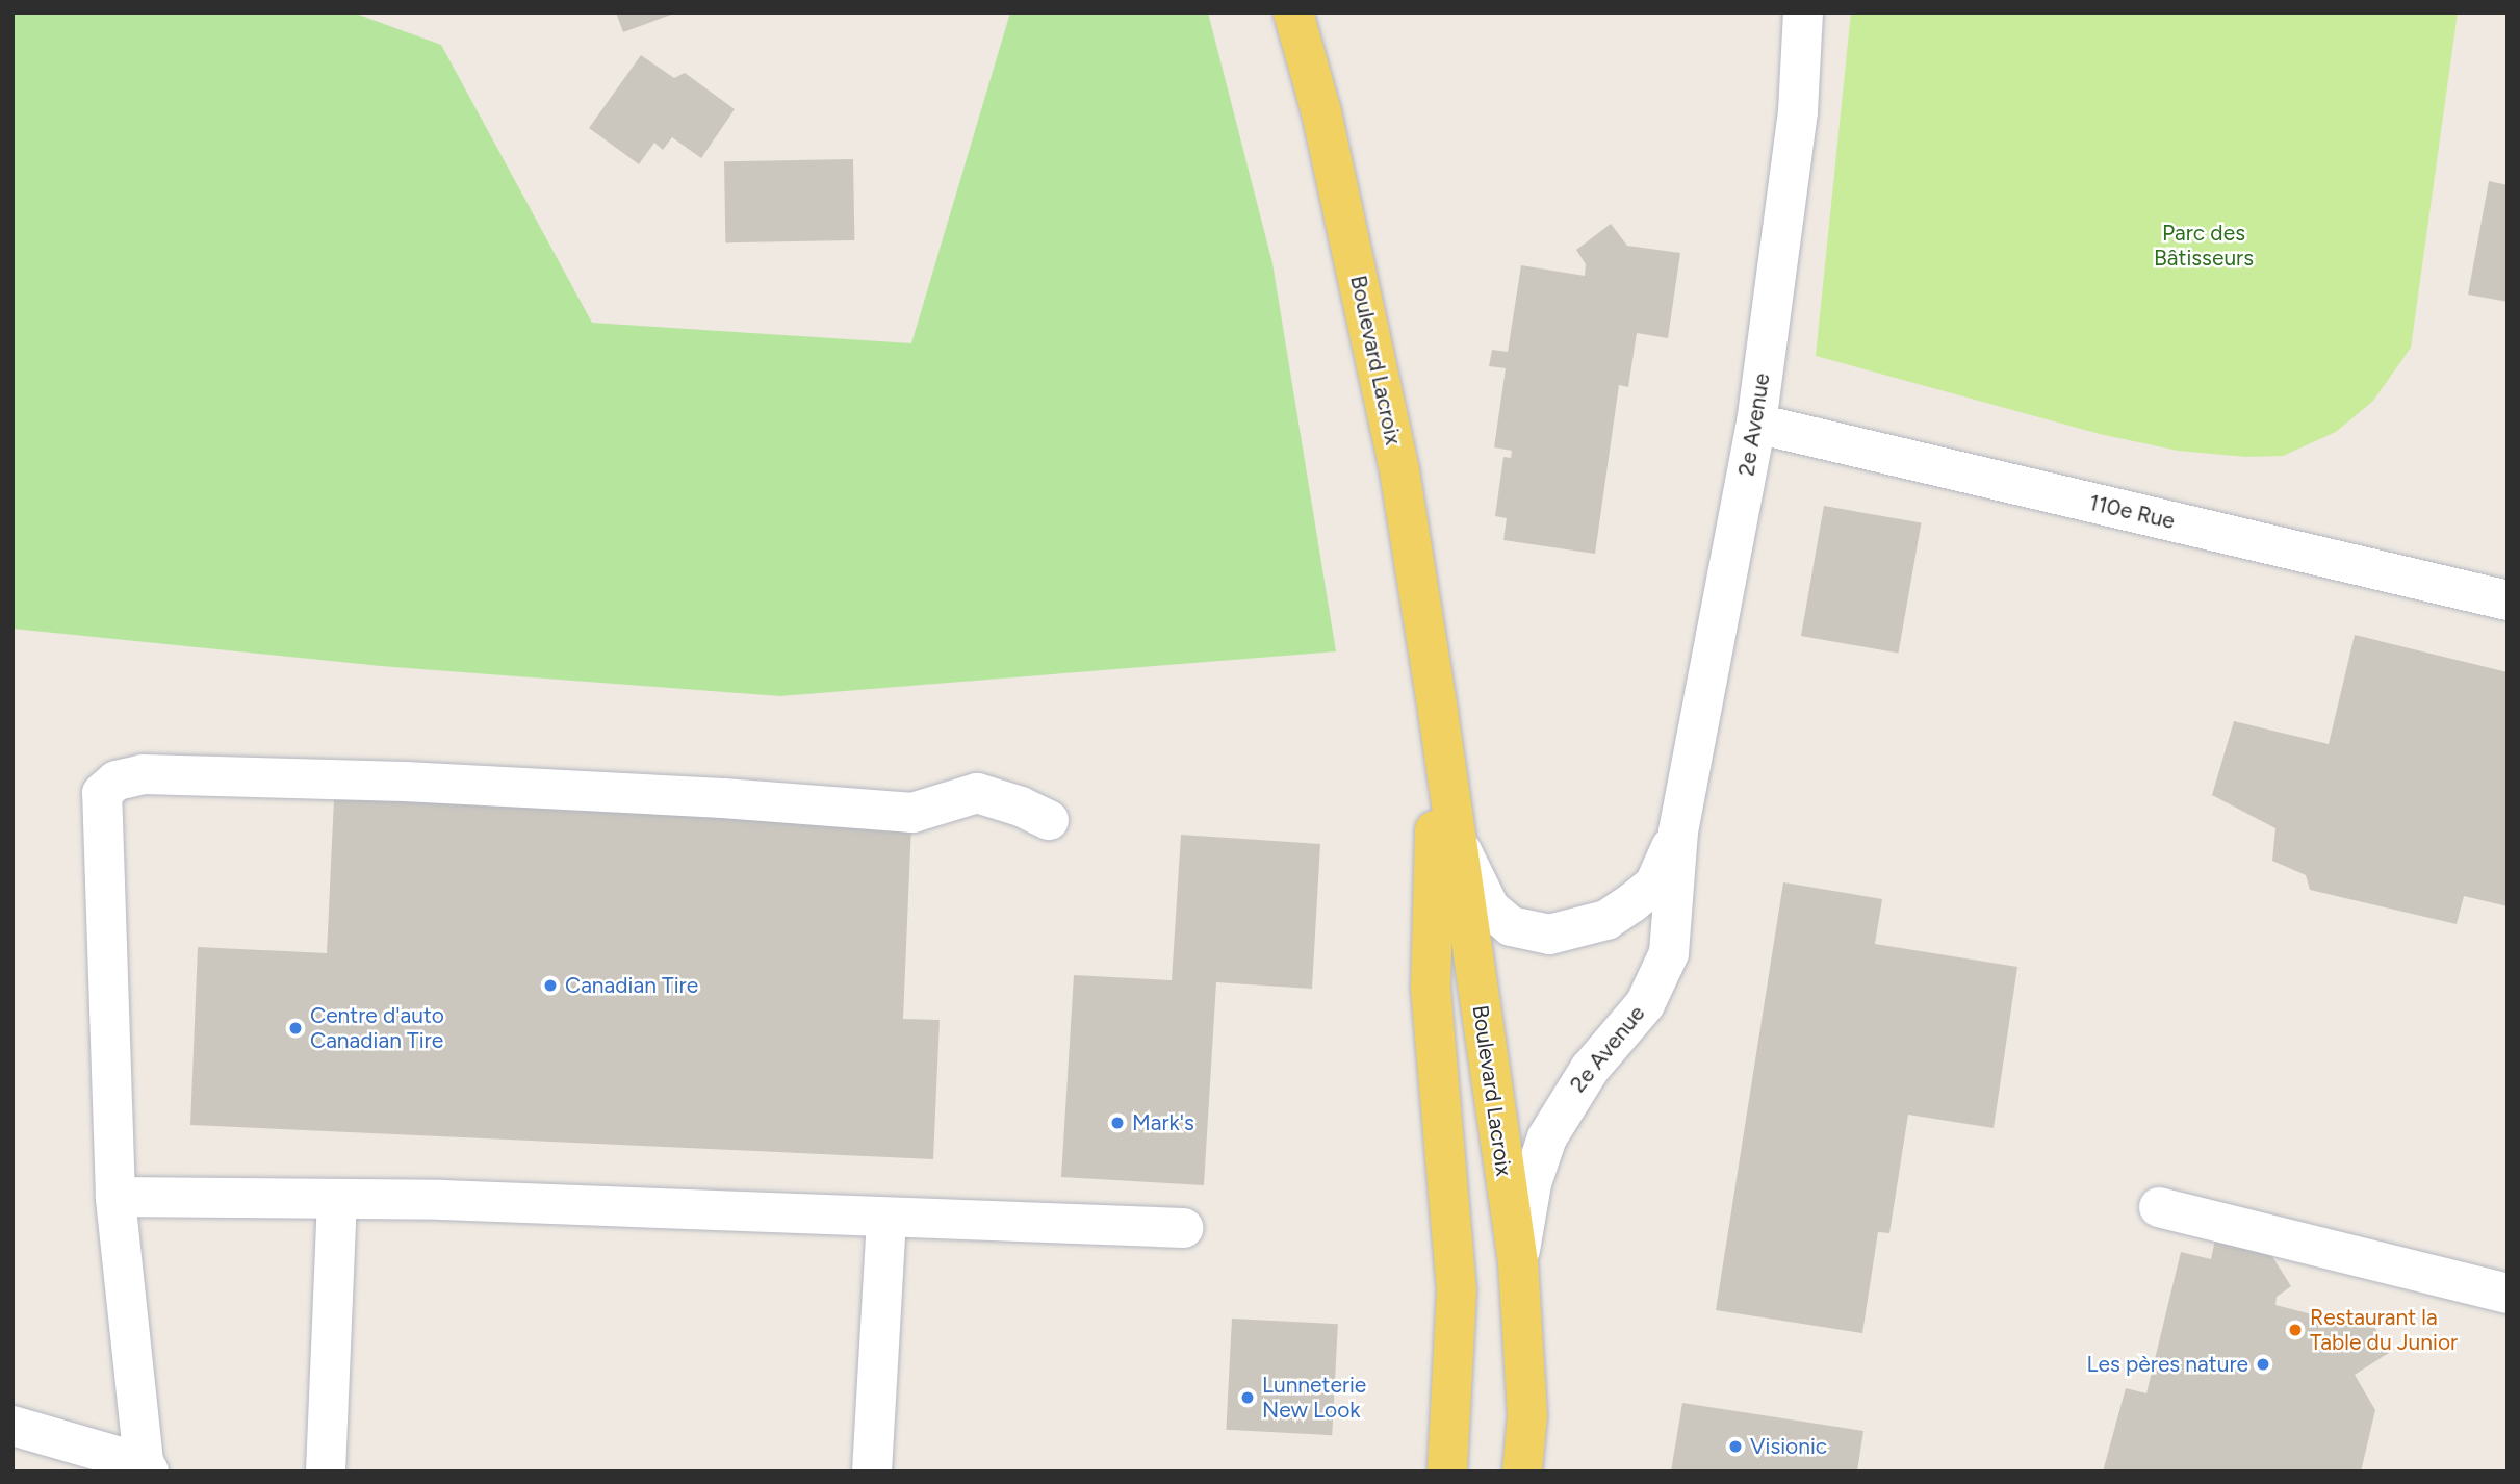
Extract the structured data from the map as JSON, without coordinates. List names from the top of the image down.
{
  "streets": {
    "main road": ["Boulevard Lacroix"],
    "street": ["2e Avenue", "110e Rue"]
  },
  "crossings": [
    ["Boulevard Lacroix", "2e Avenue"],
    ["2e Avenue", "110e Rue"]
  ],
  "parks": ["Parc des Bâtisseurs"],
  "places": [
    "Canadian Tire",
    "Centre d'auto Canadian Tire",
    "Mark's",
    "Restaurant la Table du Junior",
    "Les pères nature",
    "Lunneterie New Look",
    "Visionic"
  ]
}
